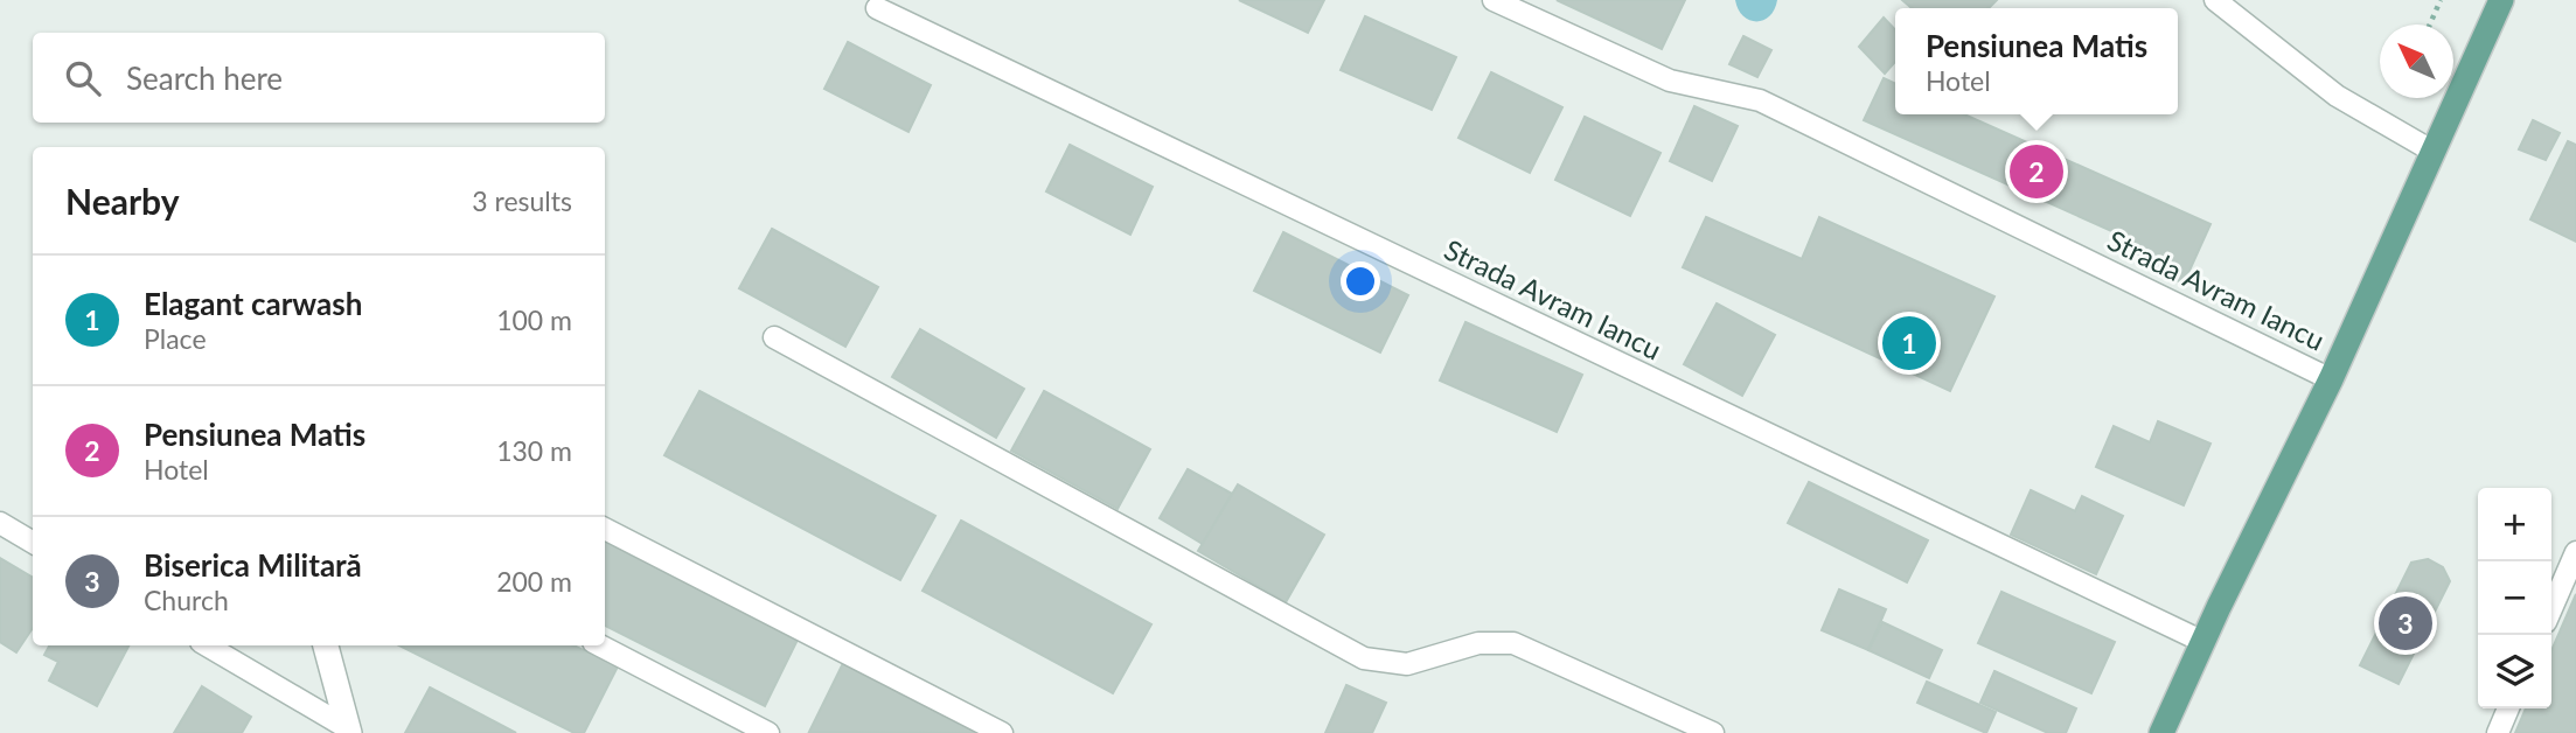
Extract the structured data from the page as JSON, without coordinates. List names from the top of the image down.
{
  "streets": {
    "main road": ["Strada Avram Iancu"]
  },
  "north": "top left",
  "page": {
    "popup": ["Pensiunea Matis", "Hotel"],
    "search": "Search here",
    "pins": ["2", "1", "3"],
    "heading": ["Nearby", "3 results"],
    "list": [
      {
        "mark": "1",
        "name": "Elagant carwash",
        "note": "Place",
        "value": "100 m"
      },
      {
        "mark": "2",
        "name": "Pensiunea Matis",
        "note": "Hotel",
        "value": "130 m"
      },
      {
        "mark": "3",
        "name": "Biserica Militară",
        "note": "Church",
        "value": "200 m"
      }
    ],
    "map_buttons": ["+", "−"]
  }
}
